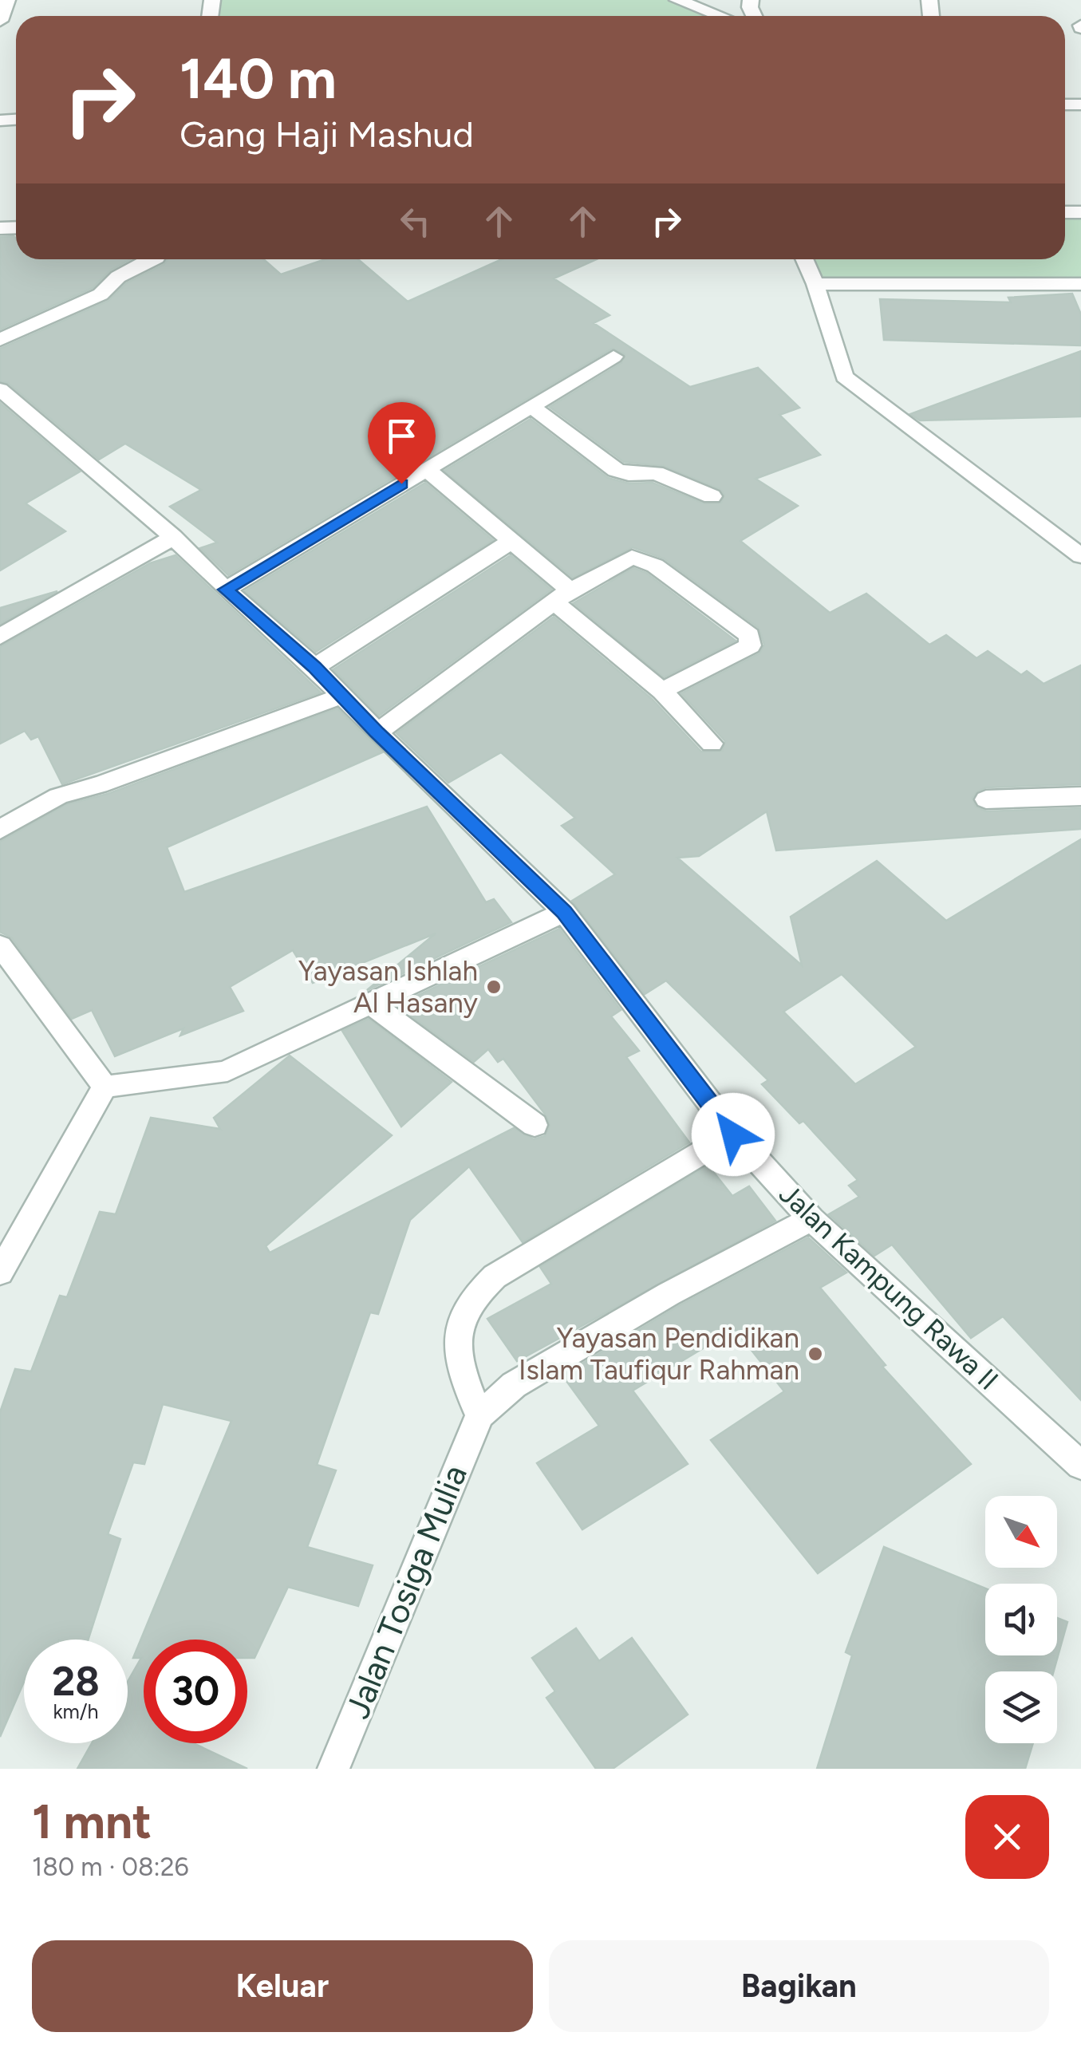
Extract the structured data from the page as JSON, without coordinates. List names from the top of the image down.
{
  "streets": {
    "street": ["Jalan Kampung Rawa II", "Jalan Tosiga Mulia"]
  },
  "places": ["Yayasan Ishlah Al Hasany", "Yayasan Pendidikan Islam Taufiqur Rahman"],
  "north": "bottom right",
  "page": {
    "turn": ["140 m", "Gang Haji Mashud"],
    "speed": "28 km/h",
    "limit": "30",
    "heading": ["1 mnt", "180 m · 08:26"],
    "buttons": ["Keluar", "Bagikan"]
  }
}
